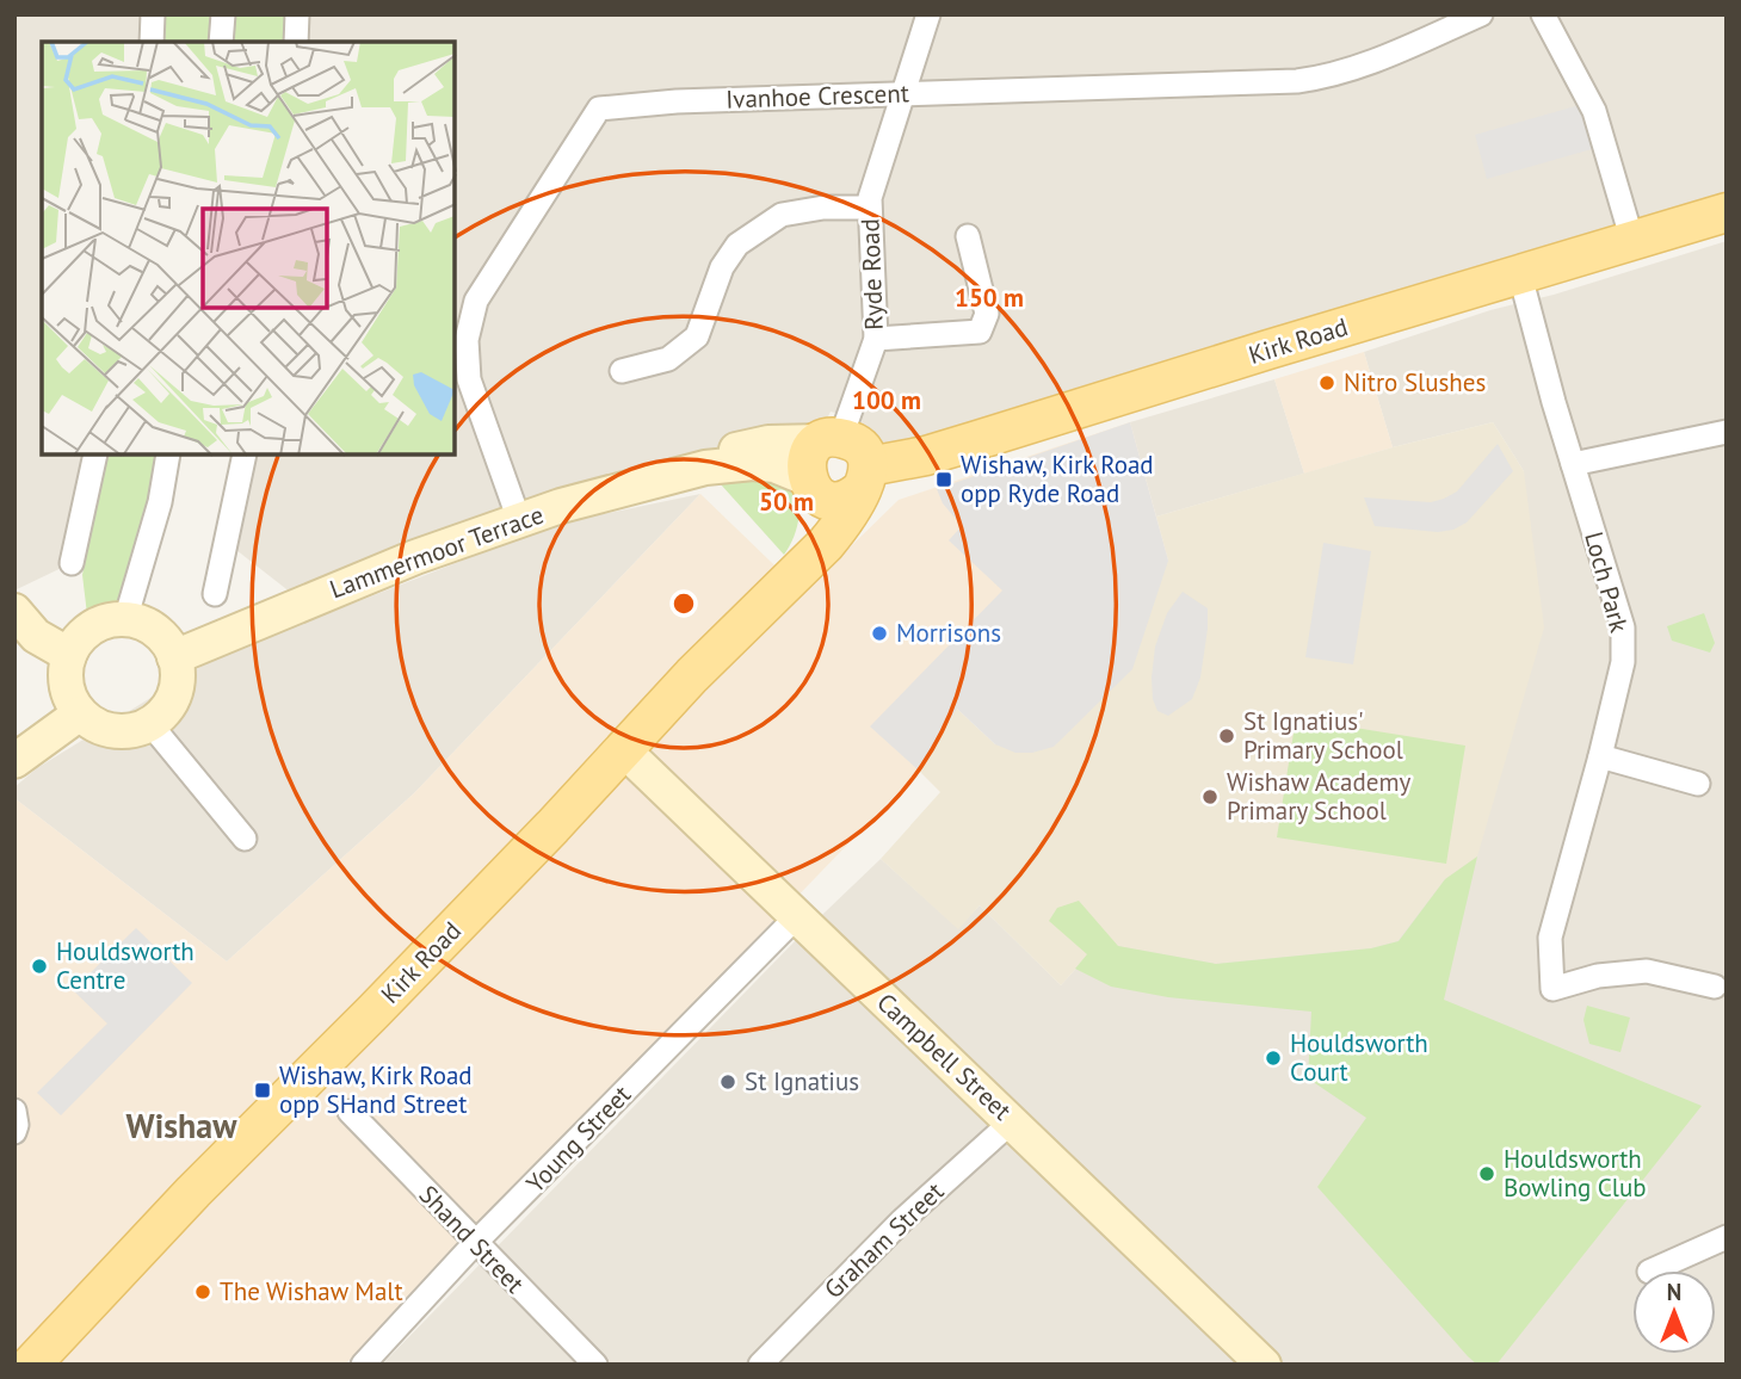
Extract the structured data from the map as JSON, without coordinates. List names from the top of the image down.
{
  "streets": {
    "main road": ["Kirk Road", "Lammermoor Terrace", "Campbell Street"],
    "street": [
      "Ivanhoe Crescent",
      "Ryde Road",
      "Loch Park",
      "Young Street",
      "Shand Street",
      "Graham Street"
    ]
  },
  "crossings": [
    ["Ivanhoe Crescent", "Ryde Road"],
    ["Ivanhoe Crescent", "Lammermoor Terrace"],
    ["Ryde Road", "Kirk Road"],
    ["Ryde Road", "Lammermoor Terrace"],
    ["Kirk Road", "Lammermoor Terrace"],
    ["Kirk Road", "Loch Park"],
    ["Kirk Road", "Campbell Street"],
    ["Campbell Street", "Young Street"],
    ["Campbell Street", "Graham Street"],
    ["Young Street", "Shand Street"]
  ],
  "districts": ["Wishaw"],
  "places": {
    "other": [
      "Nitro Slushes",
      "Morrisons",
      "St Ignatius' Primary School",
      "Wishaw Academy Primary School",
      "Houldsworth Centre",
      "Houldsworth Court",
      "St Ignatius",
      "Houldsworth Bowling Club",
      "The Wishaw Malt"
    ],
    "transit": ["Wishaw, Kirk Road opp Ryde Road", "Wishaw, Kirk Road opp SHand Street"]
  },
  "north": "top",
  "rings": ["150 m", "100 m", "50 m"]
}
